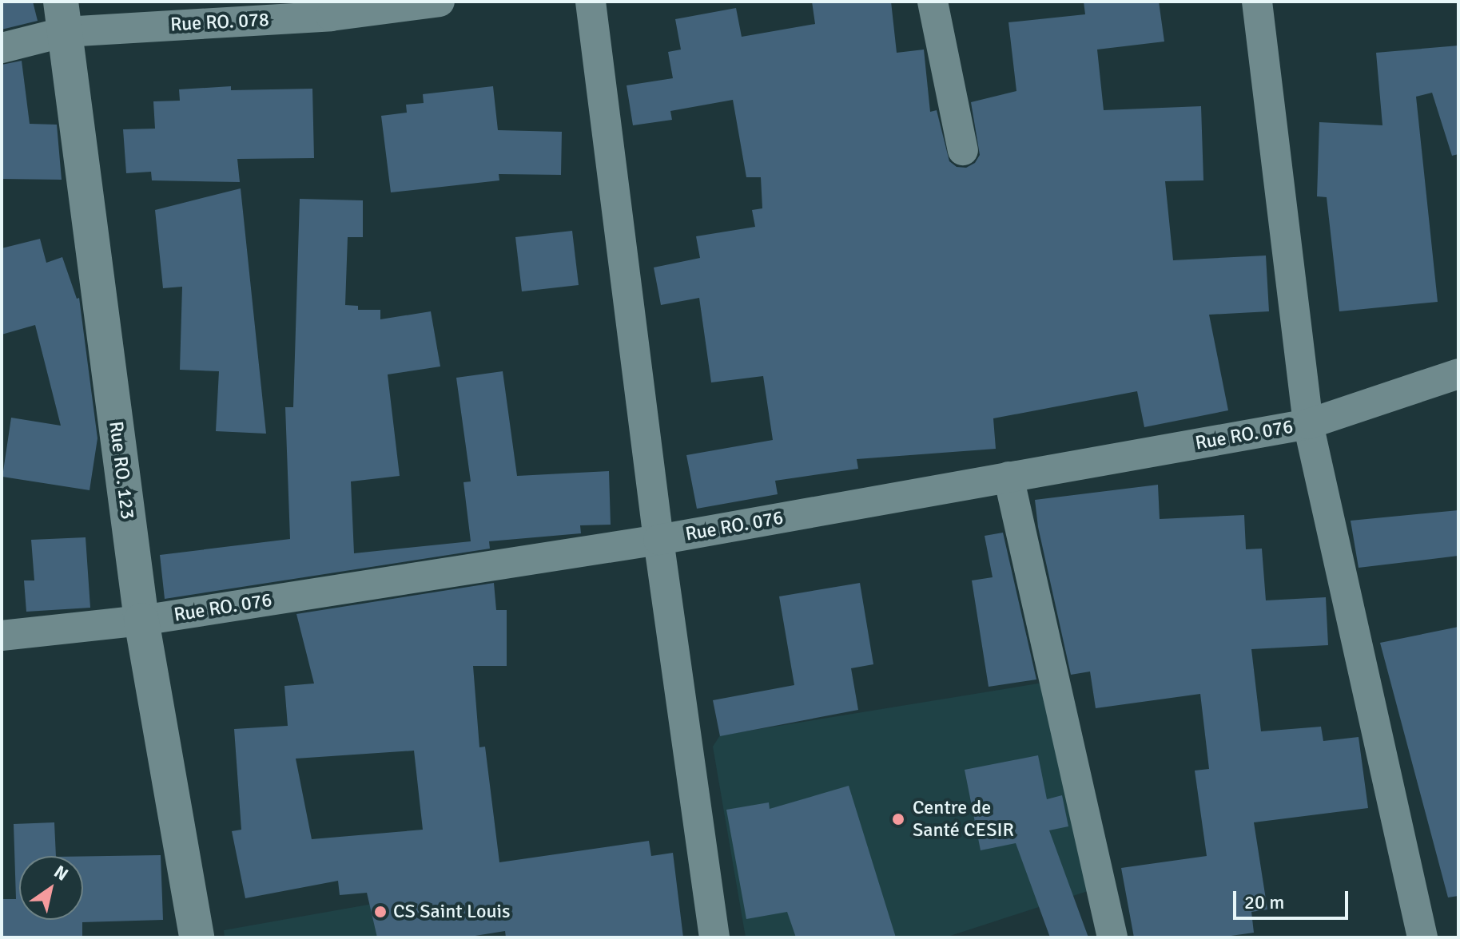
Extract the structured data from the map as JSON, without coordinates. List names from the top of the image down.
{
  "streets": {
    "street": ["Rue RO. 078", "Rue RO. 076", "Rue RO. 123"]
  },
  "crossings": [
    ["Rue RO. 078", "Rue RO. 123"],
    ["Rue RO. 076", "Rue RO. 123"]
  ],
  "places": ["Centre de Santé CESIR", "CS Saint Louis"],
  "scale_bar": "20 m",
  "north": "top right"
}
